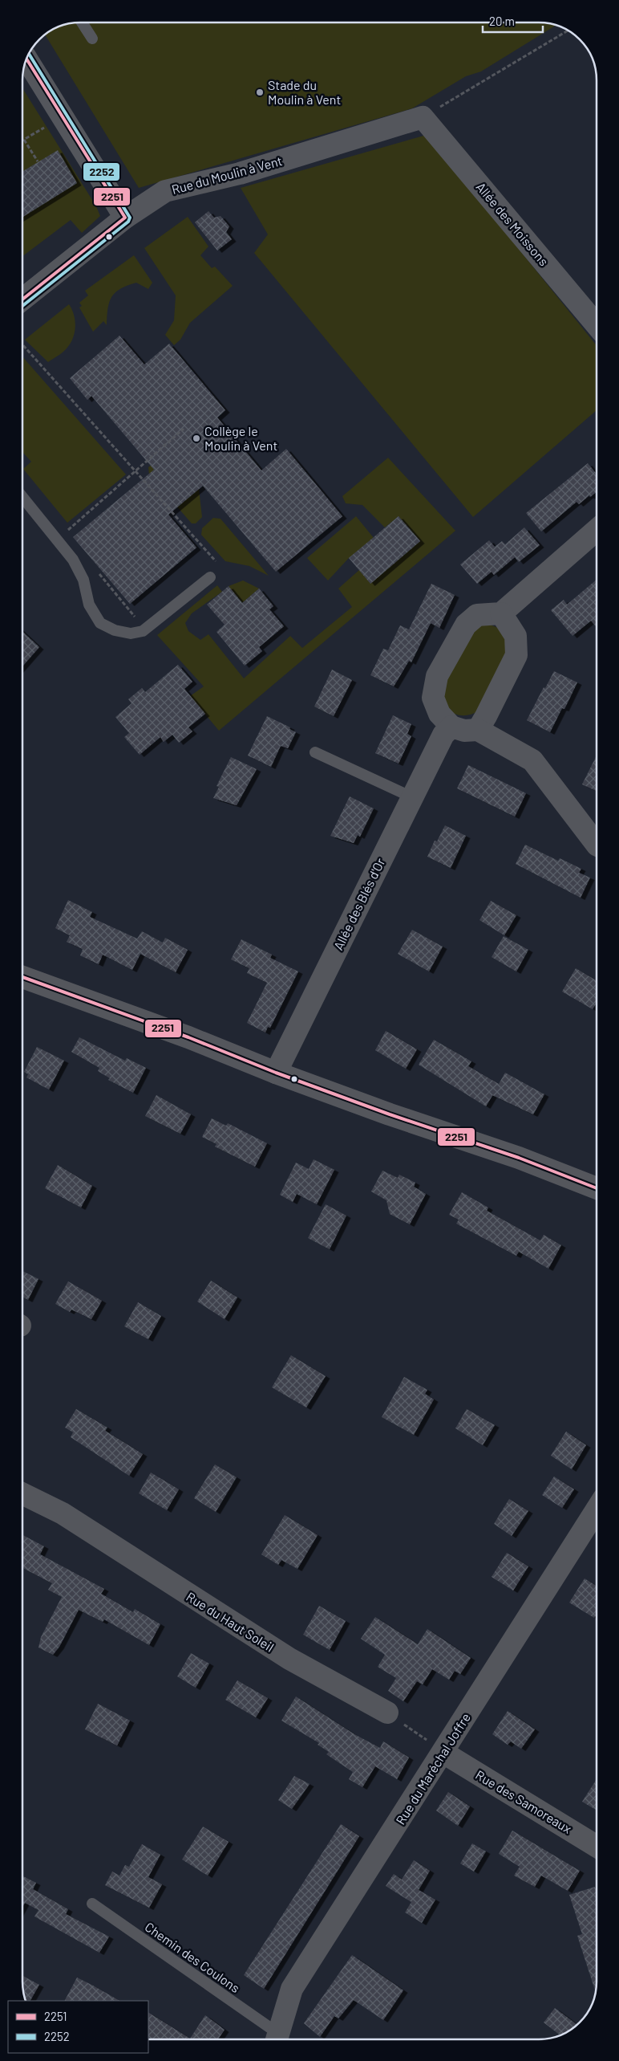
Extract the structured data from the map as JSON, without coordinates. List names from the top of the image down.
{
  "streets": {
    "street": [
      "Rue du Moulin à Vent",
      "Allée des Moissons",
      "Allée des Blés d'Or",
      "Rue du Haut Soleil",
      "Rue du Maréchal Joffre",
      "Rue des Samoreaux"
    ],
    "lane": ["Chemin des Coulons"]
  },
  "crossings": [
    ["Rue du Moulin à Vent", "Allée des Moissons"],
    ["Rue du Maréchal Joffre", "Rue des Samoreaux"],
    ["Rue du Maréchal Joffre", "Chemin des Coulons"]
  ],
  "places": ["Stade du Moulin à Vent", "Collège le Moulin à Vent"],
  "lines": ["transit line 2252", "transit line 2251"],
  "legend": ["2251", "2252"],
  "scale_bar": "20 m"
}
